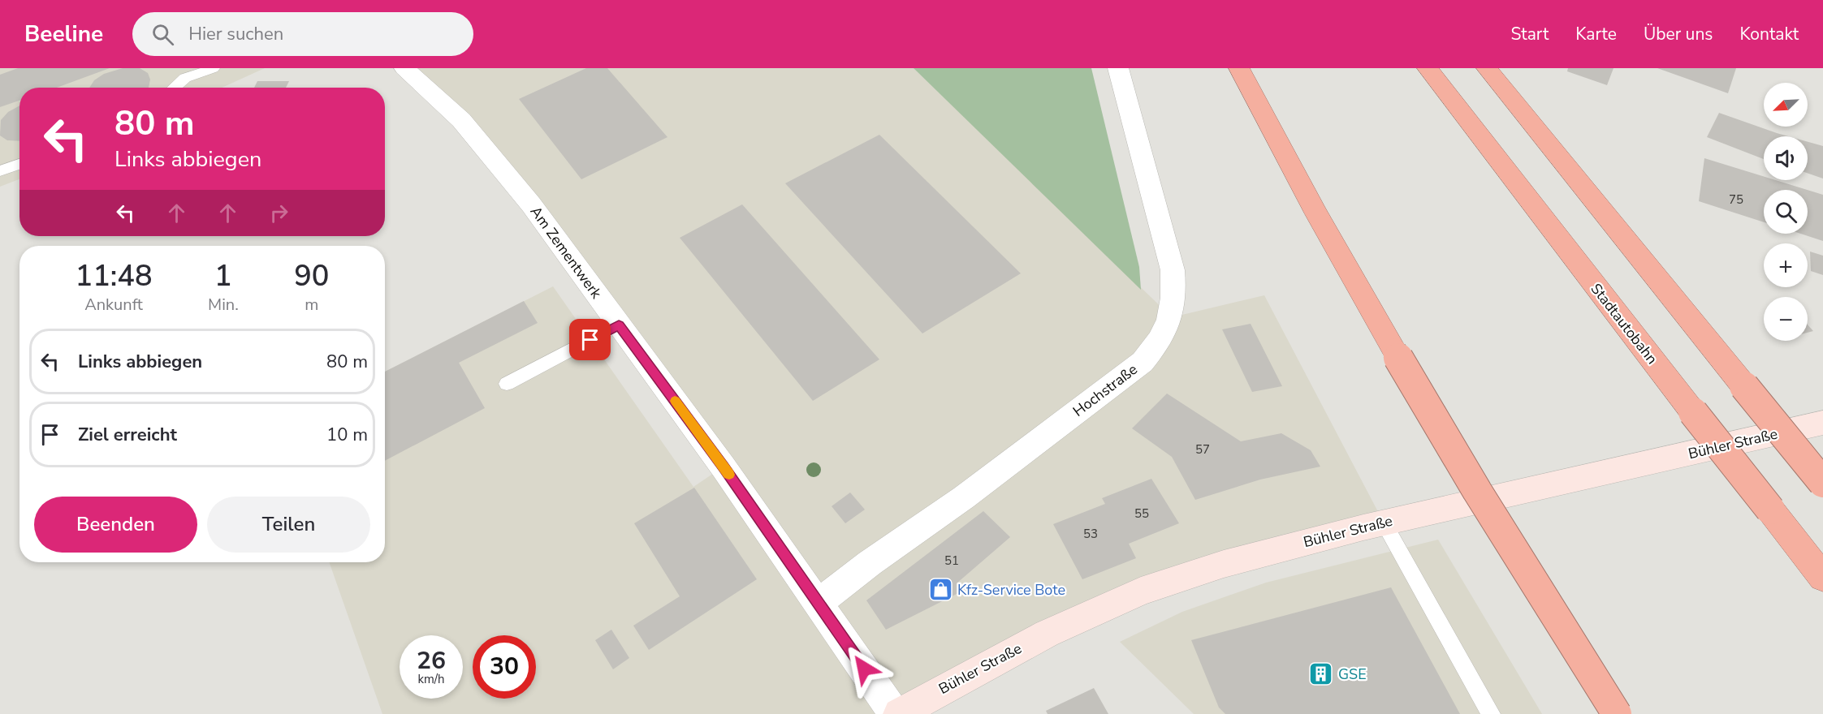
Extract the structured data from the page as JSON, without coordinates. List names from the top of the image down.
{
  "streets": {
    "highway": ["Stadtautobahn"],
    "main road": ["Bühler Straße"],
    "street": ["Am Zementwerk", "Hochstraße"]
  },
  "crossings": [
    ["Am Zementwerk", "Hochstraße"]
  ],
  "places": {
    "shop": ["Kfz-Service Bote"],
    "building": ["GSE"]
  },
  "house_numbers": [
    "75",
    "57",
    "55",
    "53",
    "51"
  ],
  "north": "bottom left",
  "page": {
    "header": "Beeline",
    "search": "Hier suchen",
    "nav": [
      "Start",
      "Karte",
      "Über uns",
      "Kontakt"
    ],
    "map_buttons": ["+", "−"],
    "turn": ["80 m", "Links abbiegen"],
    "eta": [
      "11:48",
      "Ankunft",
      "1",
      "Min.",
      "90",
      "m"
    ],
    "list": [
      {
        "name": "Links abbiegen",
        "value": "80 m"
      },
      {
        "name": "Ziel erreicht",
        "value": "10 m"
      }
    ],
    "buttons": ["Beenden", "Teilen"],
    "speed": "26 km/h",
    "limit": "30"
  }
}
